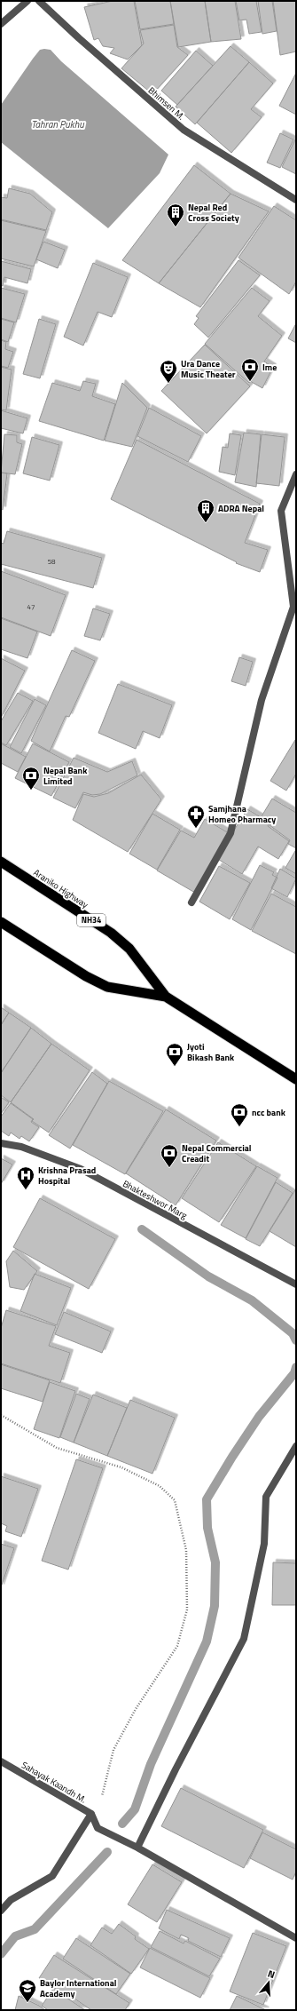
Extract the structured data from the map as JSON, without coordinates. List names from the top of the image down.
{
  "streets": {
    "highway": ["Araniko Highway", "NH34"],
    "street": ["Bhimsen M.", "Bhakteshwor Marg", "Sahayak Kaandh M."]
  },
  "water": ["Tahran Pukhu"],
  "places": {
    "building": ["Nepal Red Cross Society", "ADRA Nepal"],
    "bank": [
      "Ime",
      "Nepal Bank Limited",
      "Jyoti Bikash Bank",
      "ncc bank",
      "Nepal Commercial Creadit"
    ],
    "theatre": ["Ura Dance Music Theater"],
    "pharmacy": ["Samjhana Homeo Pharmacy"],
    "hospital": ["Krishna Prasad Hospital"],
    "school or university": ["Baylor International Academy"]
  },
  "house_numbers": ["58", "47"],
  "north": "top"
}
